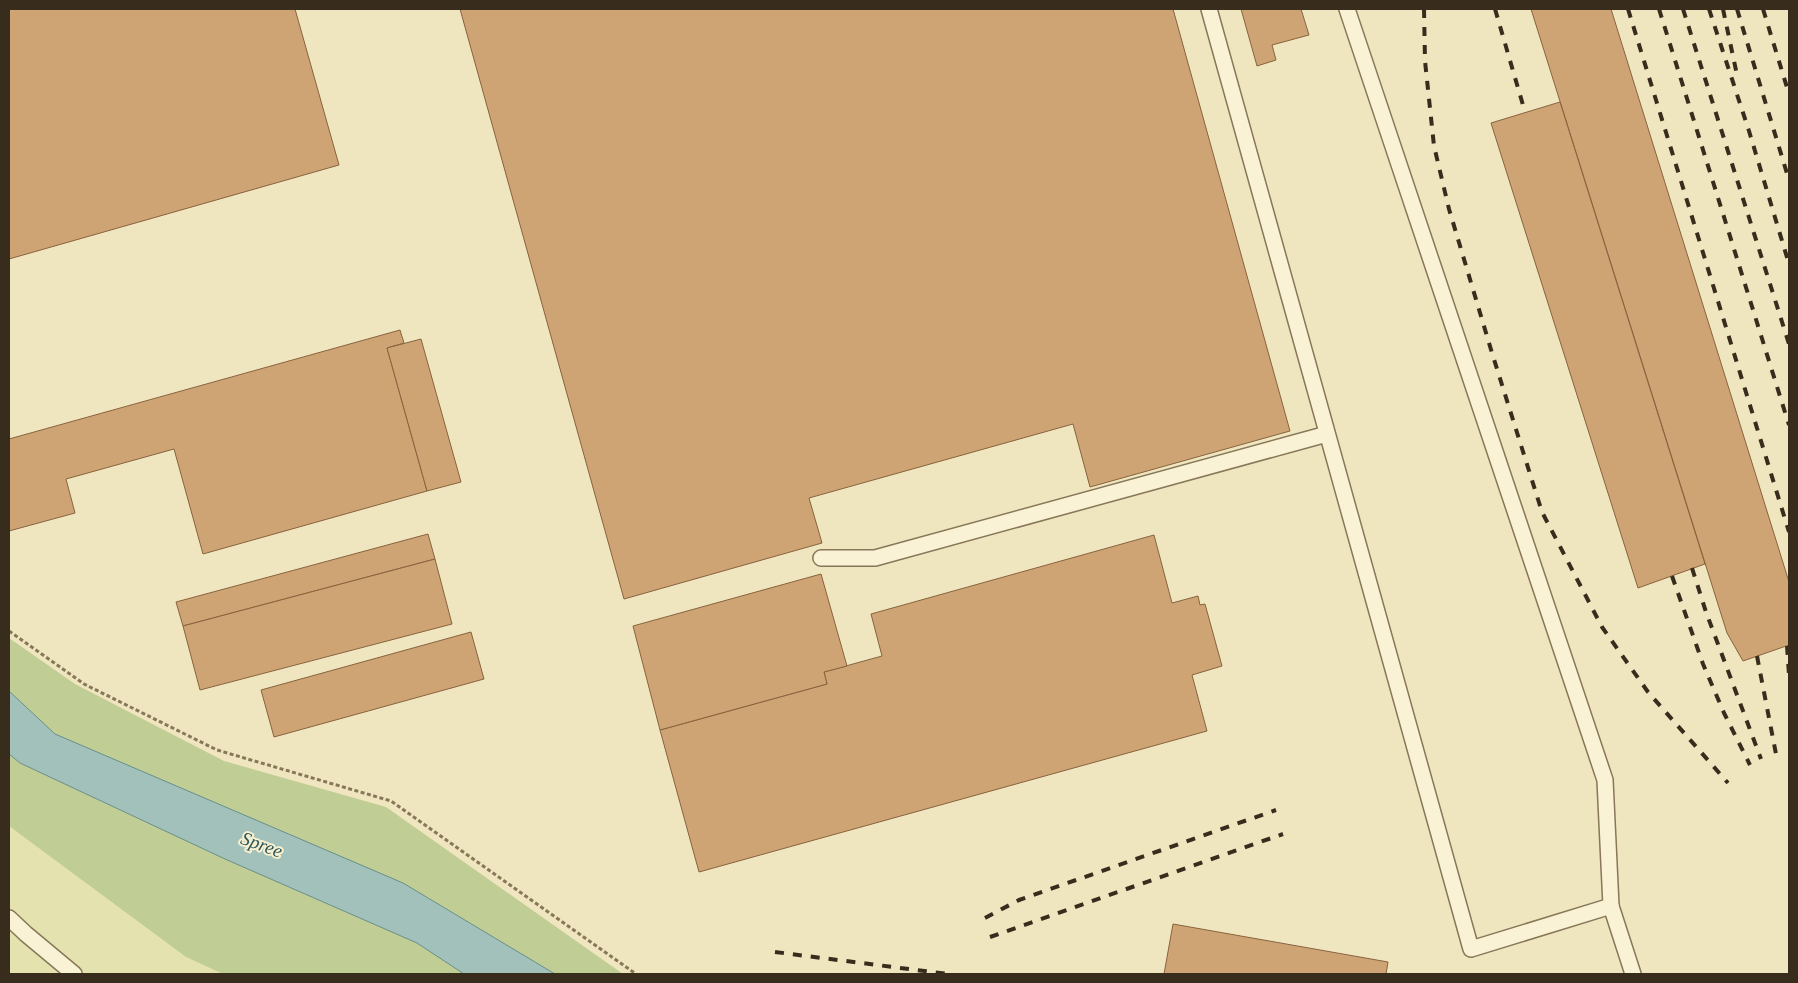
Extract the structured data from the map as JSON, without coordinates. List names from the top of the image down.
{
  "water": ["Spree"]
}
